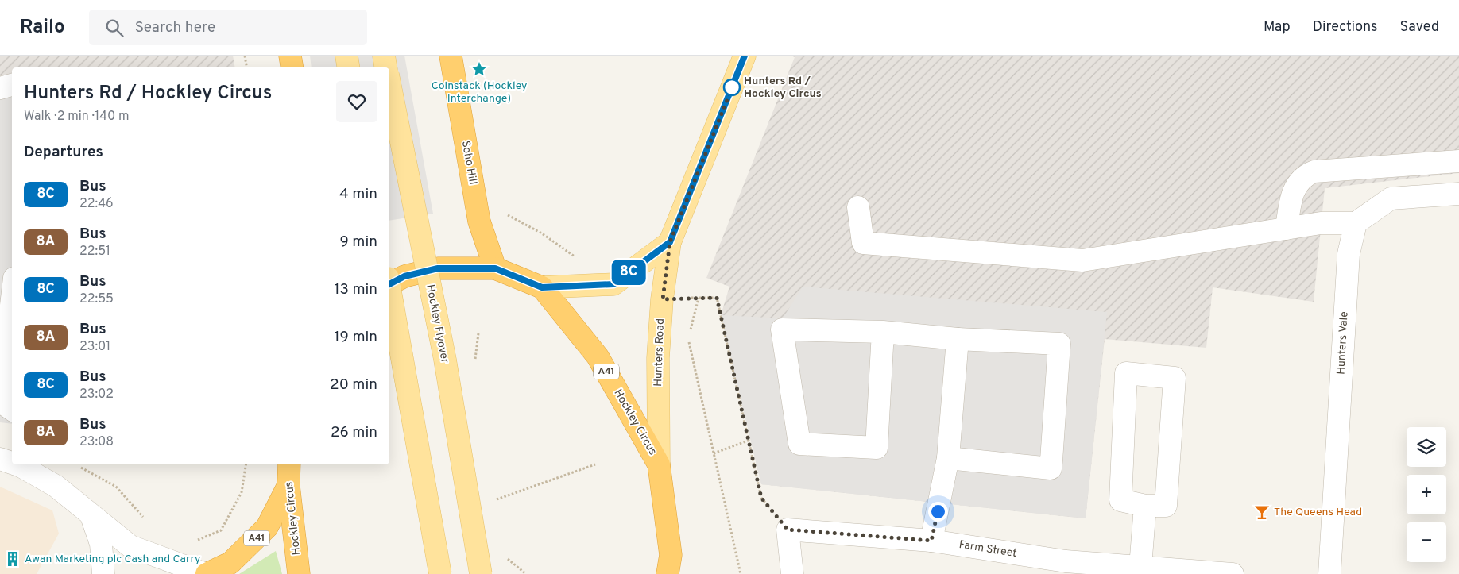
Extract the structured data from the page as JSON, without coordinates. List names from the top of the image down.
{
  "streets": {
    "highway": ["Soho Hill", "A41", "Hockley Circus"],
    "main road": ["Hockley Flyover", "Hunters Road"],
    "street": ["Hunters Vale", "Farm Street"]
  },
  "crossings": [
    ["Soho Hill", "Hockley Circus"],
    ["Hunters Road", "Hockley Circus"],
    ["A41", "Hockley Circus"]
  ],
  "places": {
    "place": ["Coinstack (Hockley Interchange)"],
    "other": ["Hunters Rd / Hockley Circus"],
    "bar": ["The Queens Head"],
    "building": ["Awan Marketing plc Cash and Carry"]
  },
  "lines": ["bus line 8C"],
  "page": {
    "header": "Railo",
    "search": "Search here",
    "nav": ["Map", "Directions", "Saved"],
    "on_map": "8C",
    "heading": [
      ["Hunters Rd / Hockley Circus", "Walk · 2 min · 140 m"],
      "Departures"
    ],
    "list": [
      {
        "mark": "8C",
        "name": "Bus",
        "note": "22:46",
        "value": "4 min"
      },
      {
        "mark": "8A",
        "name": "Bus",
        "note": "22:51",
        "value": "9 min"
      },
      {
        "mark": "8C",
        "name": "Bus",
        "note": "22:55",
        "value": "13 min"
      },
      {
        "mark": "8A",
        "name": "Bus",
        "note": "23:01",
        "value": "19 min"
      },
      {
        "mark": "8C",
        "name": "Bus",
        "note": "23:02",
        "value": "20 min"
      },
      {
        "mark": "8A",
        "name": "Bus",
        "note": "23:08",
        "value": "26 min"
      }
    ],
    "map_buttons": ["+", "−"]
  }
}
